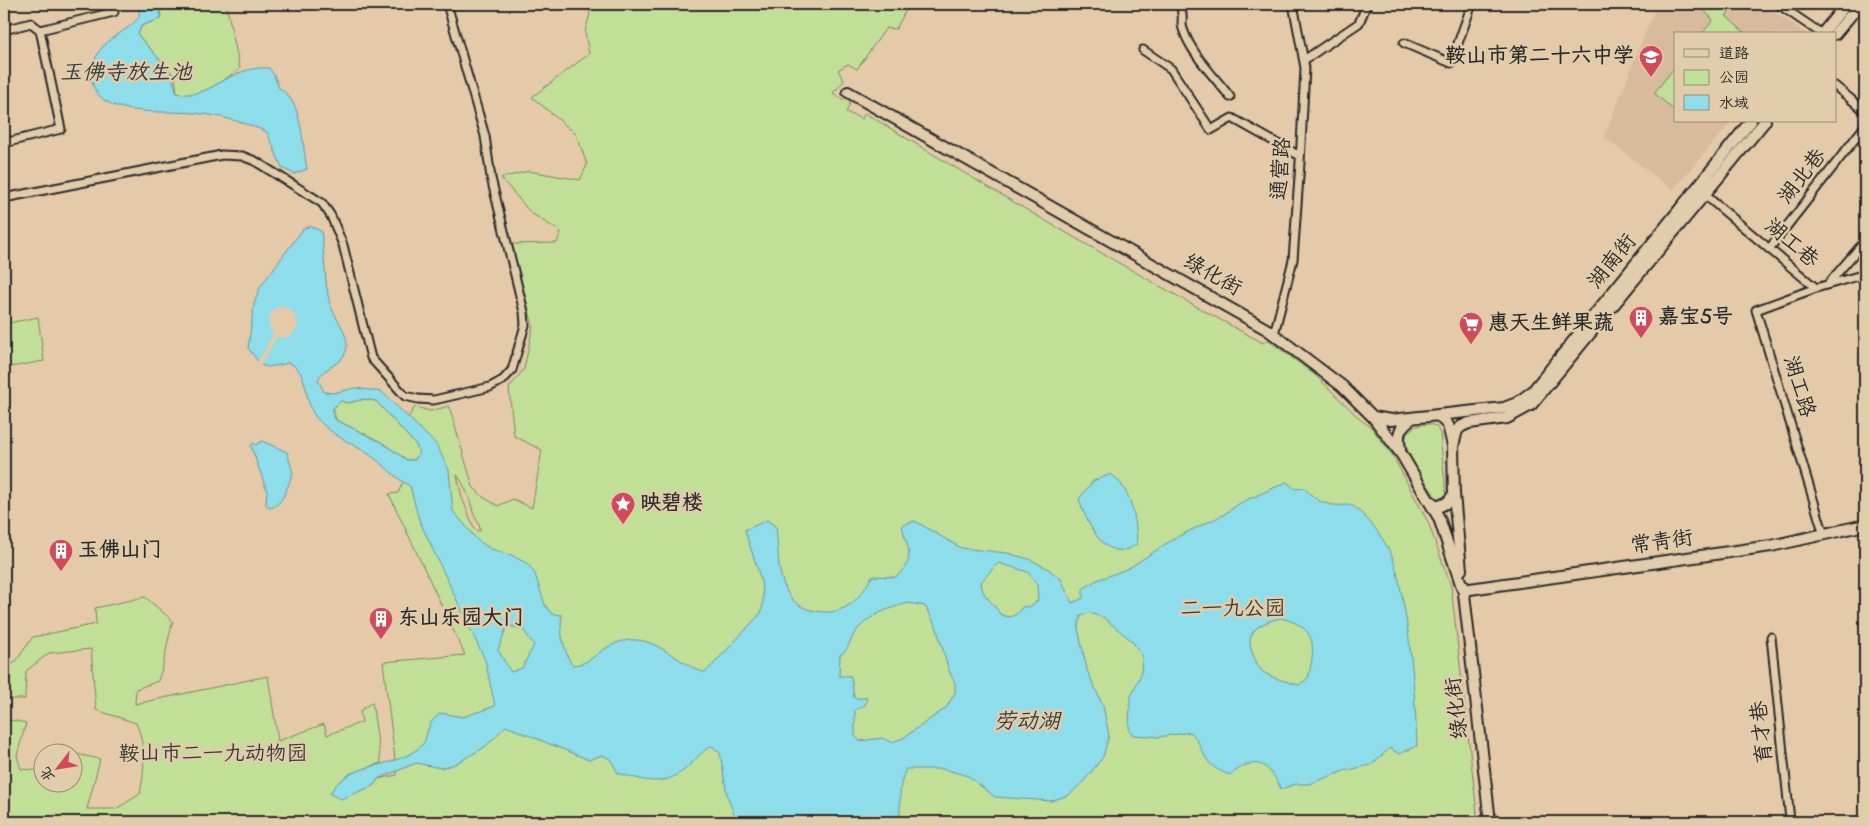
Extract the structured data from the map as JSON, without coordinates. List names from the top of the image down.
{
  "streets": {
    "main road": ["湖南街", "绿化街", "常青街"],
    "street": [
      "通营路",
      "湖北巷",
      "湖工巷",
      "湖工路",
      "育才巷"
    ]
  },
  "crossings": [
    ["通营路", "绿化街"],
    ["湖北巷", "湖工巷"],
    ["湖工巷", "湖南街"],
    ["湖工巷", "湖工路"],
    ["湖南街", "绿化街"],
    ["绿化街", "常青街"],
    ["湖工路", "常青街"]
  ],
  "water": ["玉佛寺放生池", "劳动湖"],
  "parks": ["二一九公园", "鞍山市二一九动物园"],
  "places": {
    "school or university": ["鞍山市第二十六中学"],
    "building": ["嘉宝5号", "玉佛山门", "东山乐园大门"],
    "supermarket": ["惠天生鲜果蔬"],
    "place": ["映碧楼"]
  },
  "legend": ["道路", "公园", "水域"],
  "north": "bottom left"
}
